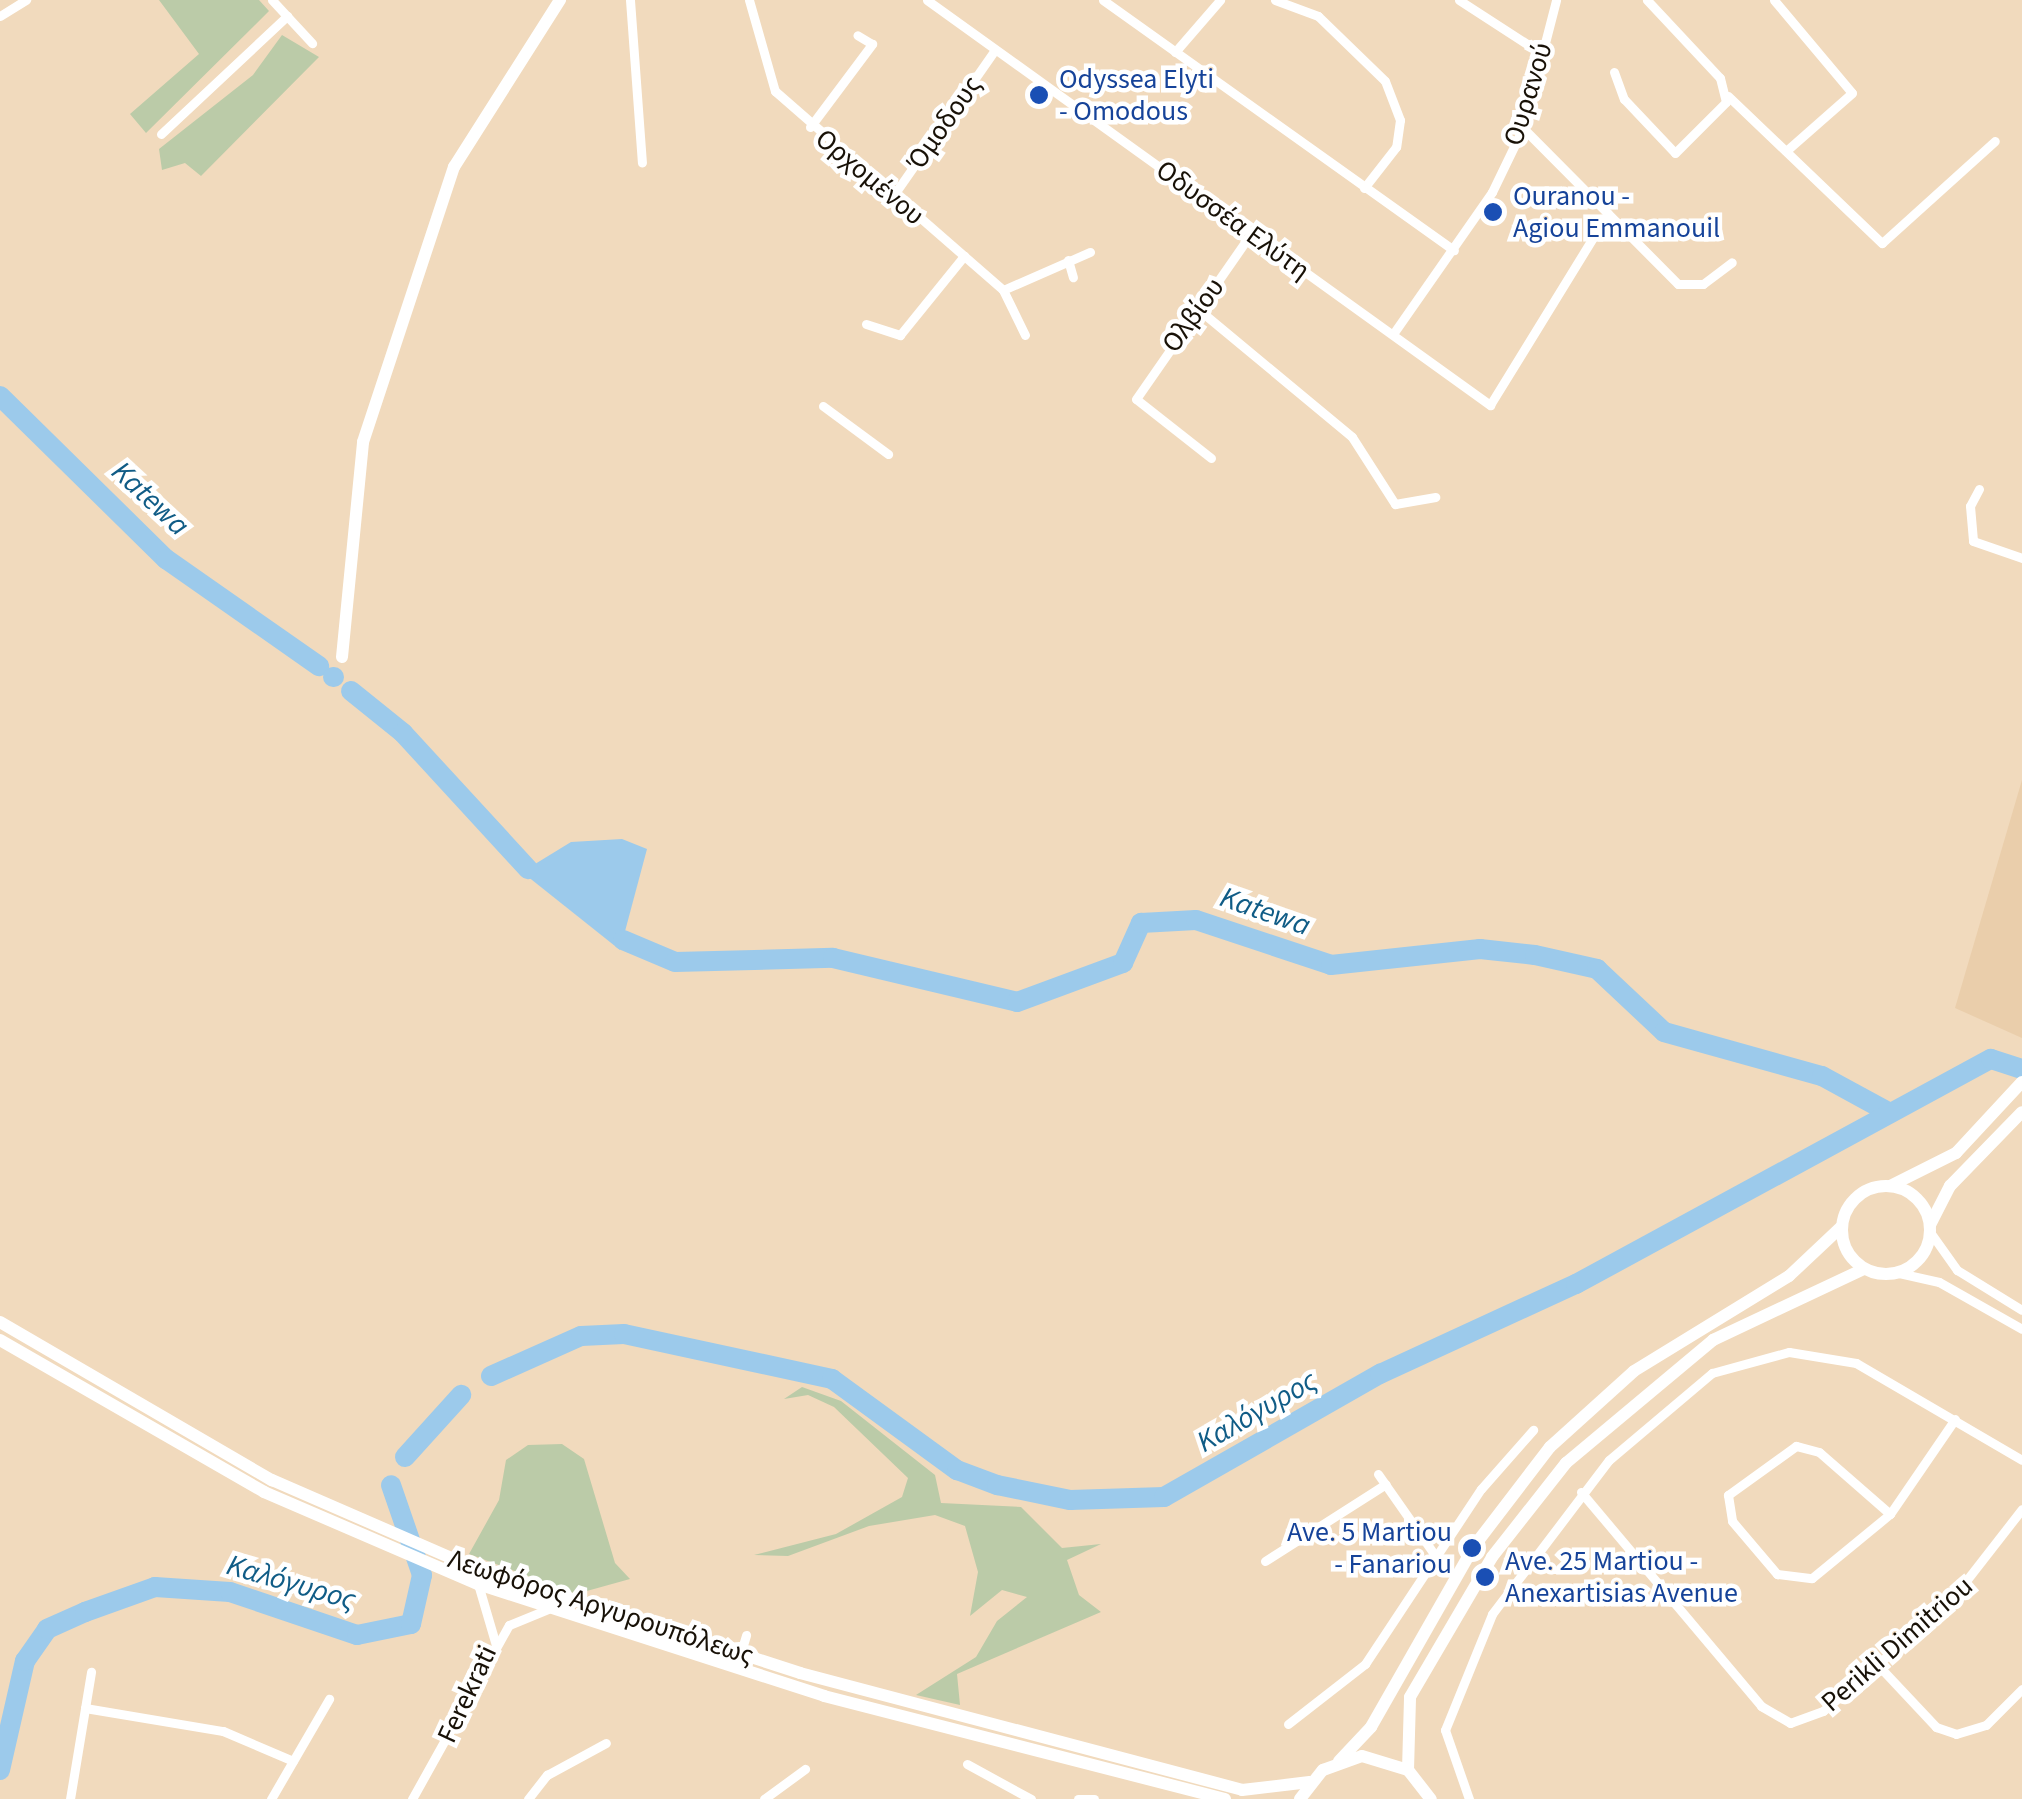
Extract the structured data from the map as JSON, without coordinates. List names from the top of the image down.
{
  "streets": {
    "main road": ["Λεωφόρος Αργυρουπόλεως"],
    "street": [
      "Ουρανού",
      "Όμοδους",
      "Ορχομένου",
      "Οδυσσέα Ελύτη",
      "Ολβίου",
      "Perikli Dimitriou",
      "Ferekrati"
    ]
  },
  "crossings": [
    ["Ουρανού", "Οδυσσέα Ελύτη"],
    ["Όμοδους", "Ορχομένου"],
    ["Όμοδους", "Οδυσσέα Ελύτη"],
    ["Οδυσσέα Ελύτη", "Ολβίου"],
    ["Λεωφόρος Αργυρουπόλεως", "Ferekrati"]
  ],
  "water": ["Katewa", "Καλόγυρος"],
  "places": [
    "Odyssea Elyti - Omodous",
    "Ouranou - Agiou Emmanouil",
    "Ave. 5 Martiou - Fanariou",
    "Ave. 25 Martiou - Anexartisias Avenue"
  ]
}
